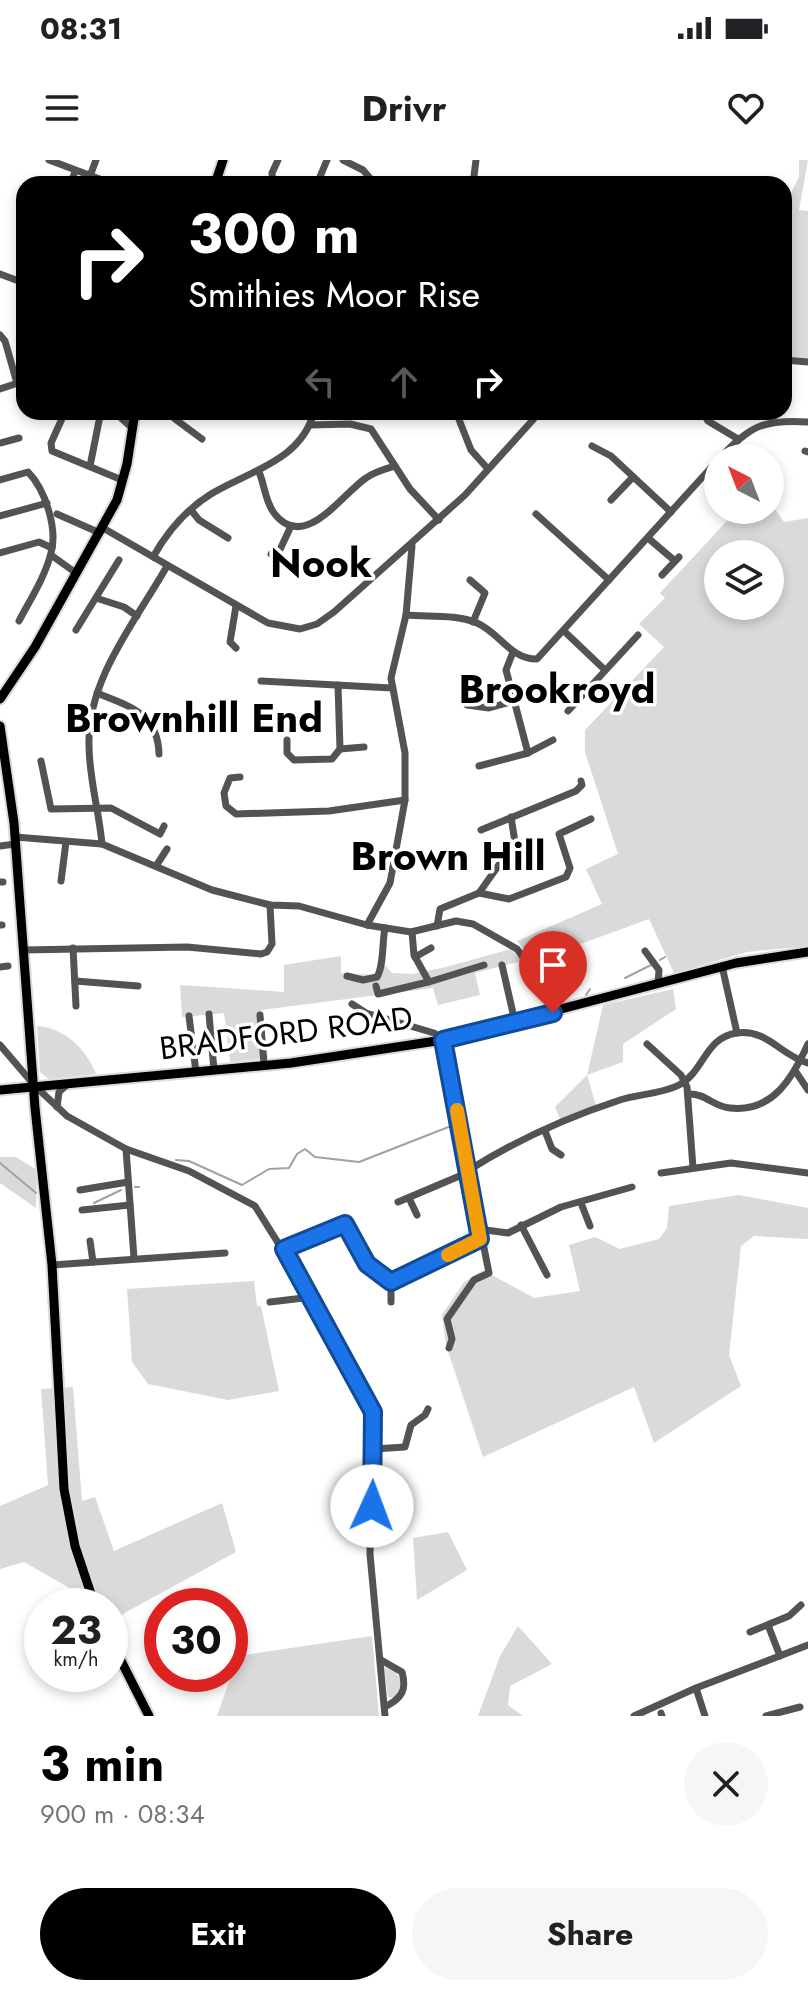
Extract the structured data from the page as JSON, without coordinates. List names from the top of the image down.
{
  "streets": {
    "main road": ["BRADFORD ROAD"]
  },
  "districts": [
    "Nook",
    "Brookroyd",
    "Brownhill End",
    "Brown Hill"
  ],
  "north": "top left",
  "page": {
    "status": "08:31",
    "header": "Drivr",
    "turn": ["300 m", "Smithies Moor Rise"],
    "speed": "23 km/h",
    "limit": "30",
    "heading": ["3 min", "900 m · 08:34"],
    "buttons": ["Exit", "Share"]
  }
}
